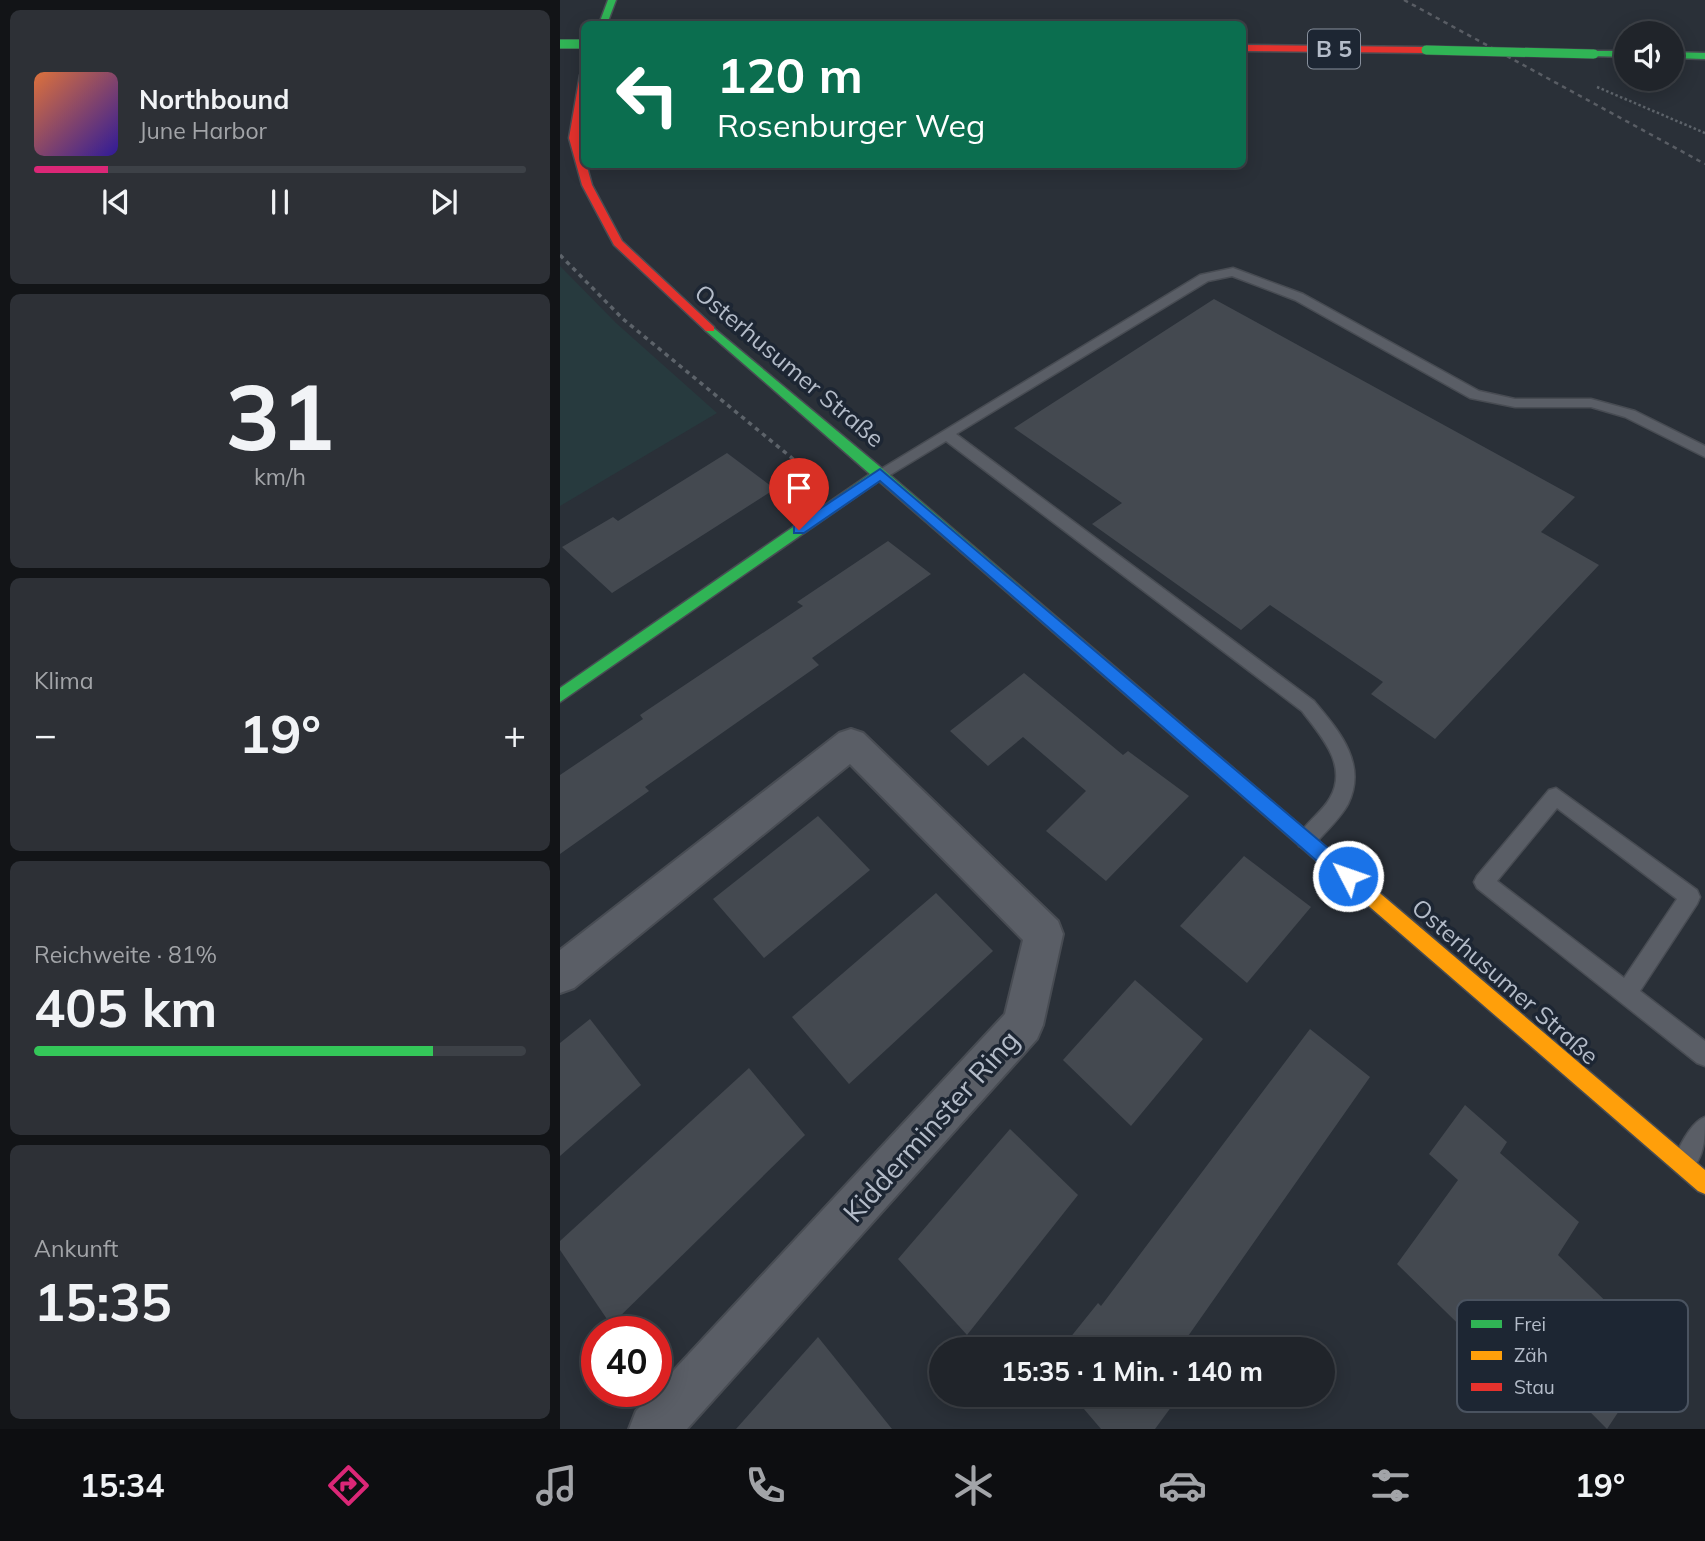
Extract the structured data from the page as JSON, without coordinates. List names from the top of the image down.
{
  "streets": {
    "main road": ["B 5", "Osterhusumer Straße"],
    "street": ["Kidderminster Ring"]
  },
  "legend": ["Frei", "Zäh", "Stau"],
  "page": {
    "turn": ["120 m", "Rosenburger Weg"],
    "song": ["Northbound", "June Harbor"],
    "tile": [
      ["31", "km/h"],
      "Klima",
      ["Reichweite · 81%", "405 km"],
      ["Ankunft", "15:35"]
    ],
    "heat": ["−", "19°", "+"],
    "limit": "40",
    "trip": "15:35 · 1 Min. · 140 m",
    "tabs": ["15:34", "19°"]
  }
}
